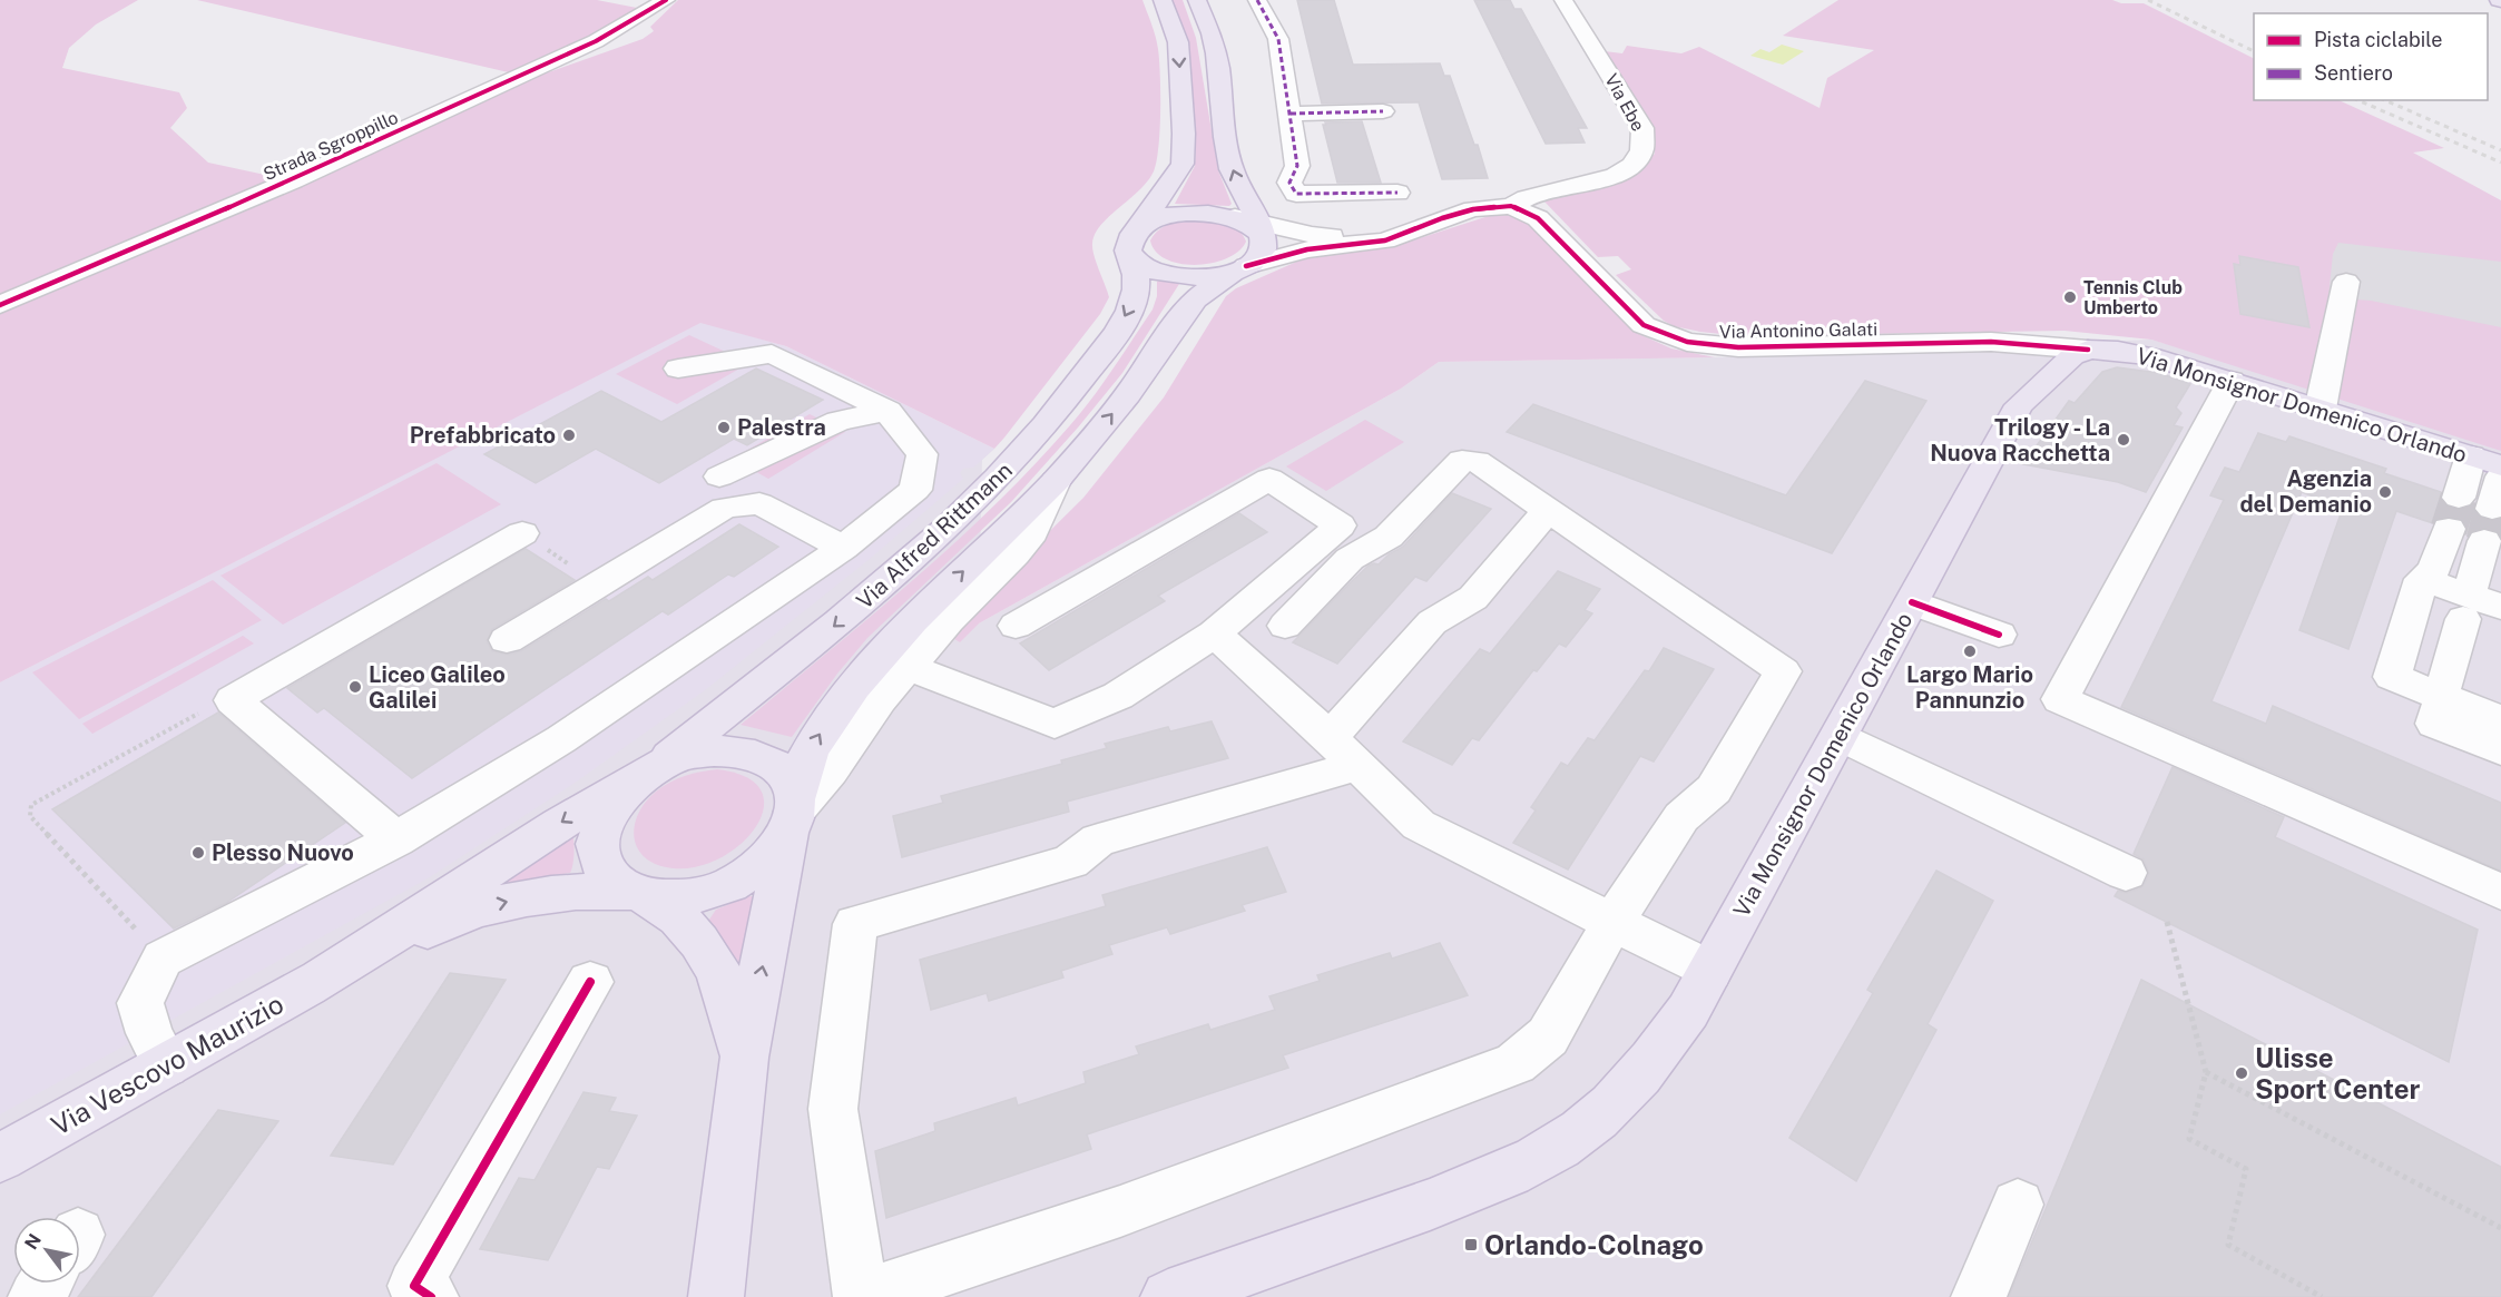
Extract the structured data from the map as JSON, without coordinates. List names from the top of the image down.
{
  "streets": {
    "main road": ["Via Monsignor Domenico Orlando", "Via Alfred Rittmann", "Via Vescovo Maurizio"],
    "street": ["Via Ebe", "Strada Sgroppillo", "Via Antonino Galati"]
  },
  "crossings": [
    ["Via Ebe", "Via Antonino Galati"],
    ["Via Antonino Galati", "Via Monsignor Domenico Orlando"]
  ],
  "places": {
    "other": [
      "Tennis Club Umberto",
      "Palestra",
      "Prefabbricato",
      "Trilogy - La Nuova Racchetta",
      "Agenzia del Demanio",
      "Largo Mario Pannunzio",
      "Liceo Galileo Galilei",
      "Plesso Nuovo",
      "Ulisse Sport Center"
    ],
    "transit": ["Orlando-Colnago"]
  },
  "legend": ["Pista ciclabile", "Sentiero"],
  "north": "top left"
}
